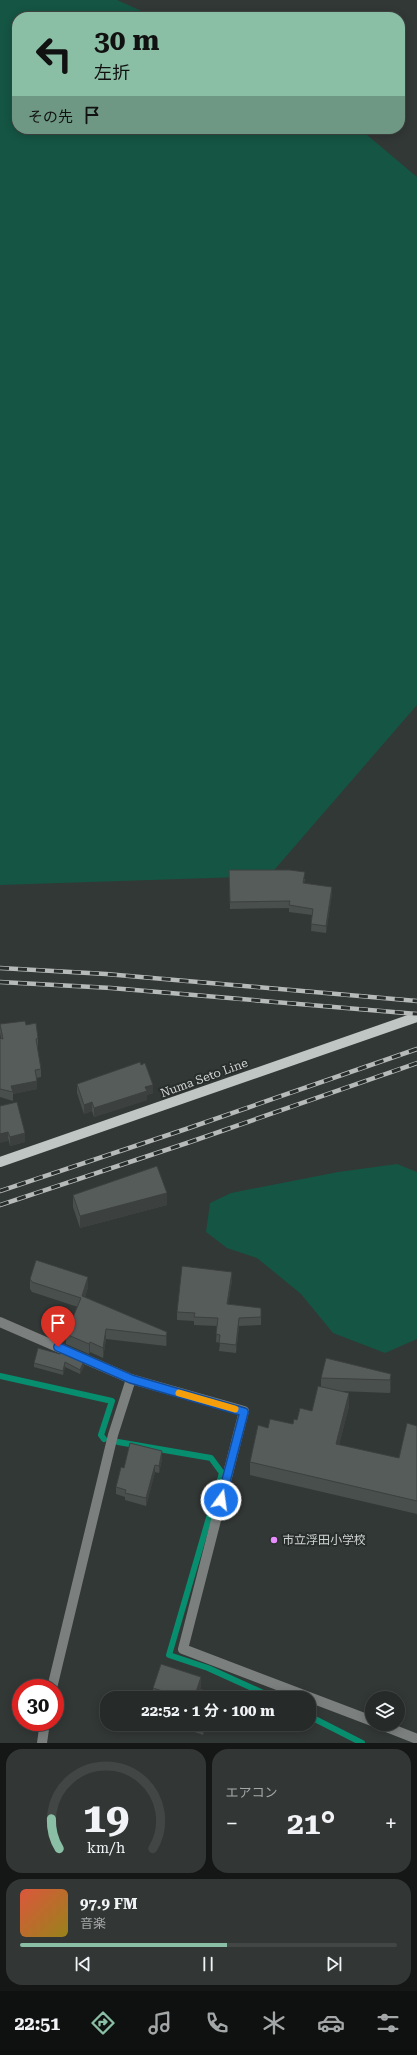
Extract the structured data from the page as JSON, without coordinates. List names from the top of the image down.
{
  "streets": {
    "main road": ["Numa Seto Line"]
  },
  "places": ["市立浮田小学校"],
  "page": {
    "turn": ["30 m", "左折"],
    "then": "その先",
    "limit": "30",
    "trip": "22:52 · 1 分 · 100 m",
    "tile": "エアコン",
    "heat": ["−", "21°", "+"],
    "song": ["97.9 FM", "音楽"],
    "tabs": "22:51",
    "gauge": ["19", "km/h"]
  }
}
